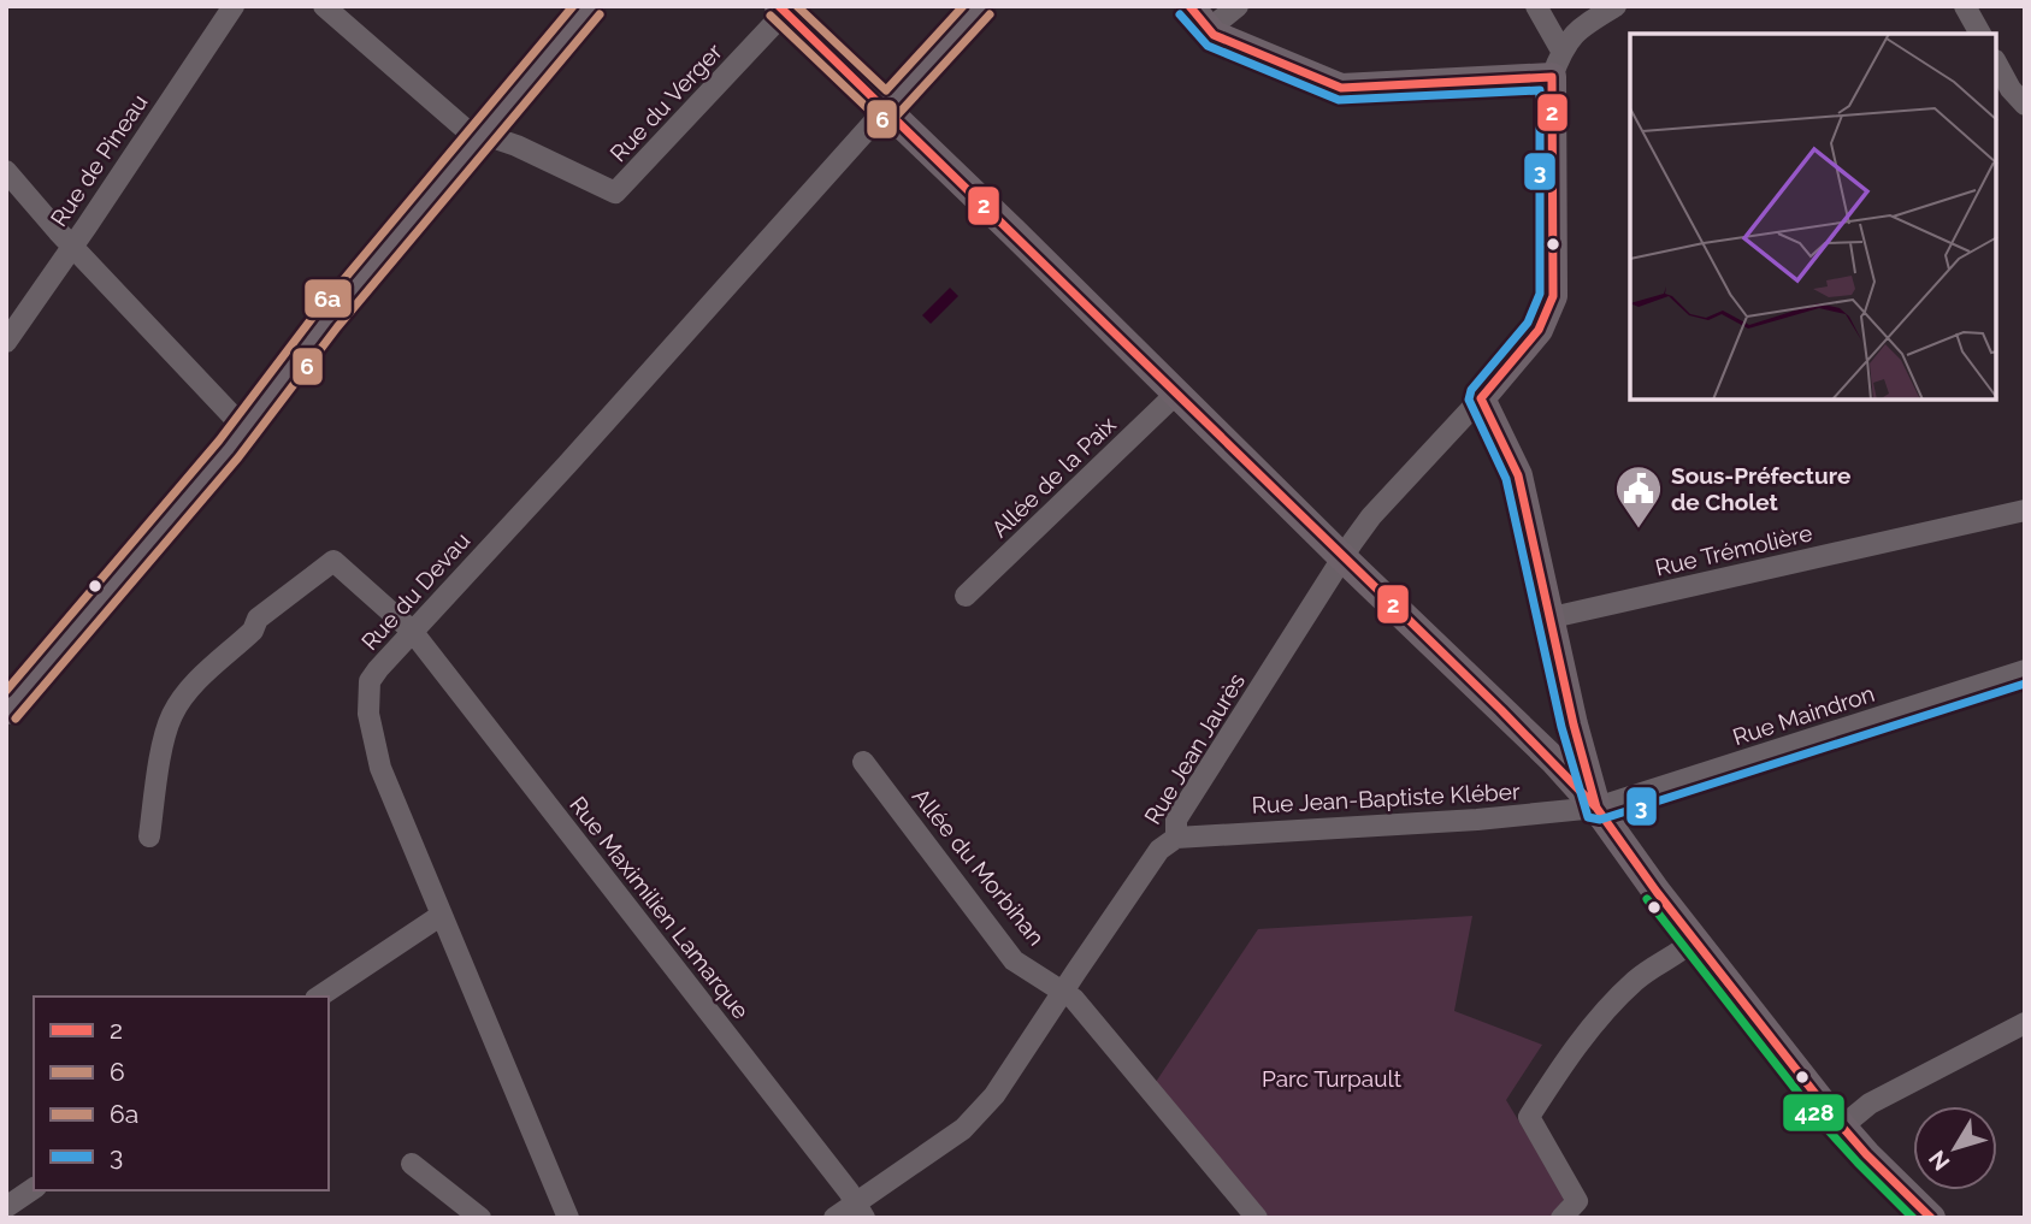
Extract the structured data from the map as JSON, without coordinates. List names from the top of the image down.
{
  "streets": {
    "street": [
      "Rue du Verger",
      "Rue de Pineau",
      "Allée de la Paix",
      "Rue Trémolière",
      "Rue du Devau",
      "Rue Maindron",
      "Rue Jean Jaurès",
      "Rue Jean-Baptiste Kléber",
      "Allée du Morbihan",
      "Rue Maximilien Lamarque"
    ]
  },
  "crossings": [
    ["Rue du Devau", "Rue Maximilien Lamarque"],
    ["Rue Maindron", "Rue Jean-Baptiste Kléber"],
    ["Rue Jean Jaurès", "Rue Jean-Baptiste Kléber"],
    ["Rue Jean Jaurès", "Allée du Morbihan"],
    ["Rue Jean Jaurès", "Rue Maximilien Lamarque"]
  ],
  "parks": ["Parc Turpault"],
  "places": {
    "public building": ["Sous-Préfecture de Cholet"]
  },
  "lines": [
    "transit line 2",
    "transit line 6a",
    "transit line 6",
    "transit line 3",
    "transit line 428"
  ],
  "legend": [
    "2",
    "6",
    "6a",
    "3"
  ],
  "north": "bottom left"
}
